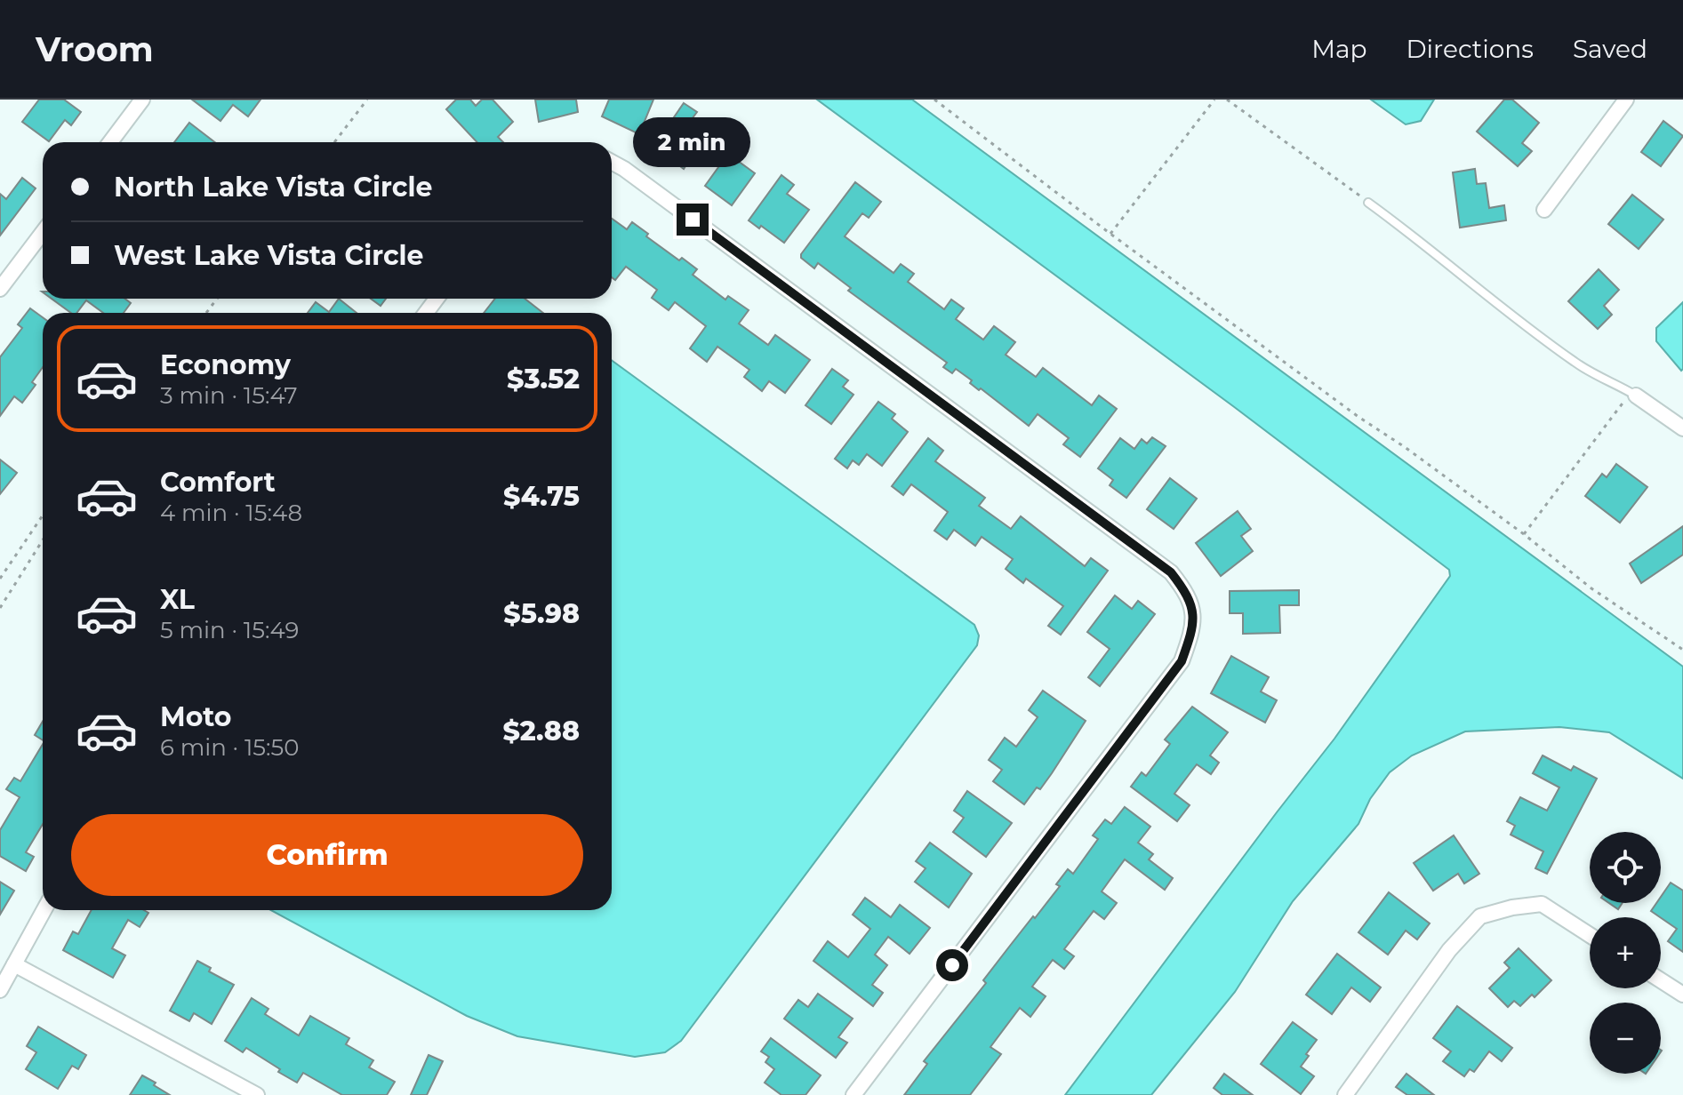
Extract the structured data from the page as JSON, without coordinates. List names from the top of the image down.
{
  "page": {
    "header": "Vroom",
    "nav": ["Map", "Directions", "Saved"],
    "bubble": "2 min",
    "banner": ["North Lake Vista Circle", "West Lake Vista Circle"],
    "list": [
      {
        "name": "Economy",
        "note": "3 min · 15:47",
        "value": "$3.52"
      },
      {
        "name": "Comfort",
        "note": "4 min · 15:48",
        "value": "$4.75"
      },
      {
        "name": "XL",
        "note": "5 min · 15:49",
        "value": "$5.98"
      },
      {
        "name": "Moto",
        "note": "6 min · 15:50",
        "value": "$2.88"
      }
    ],
    "buttons": "Confirm",
    "map_buttons": ["+", "−"]
  }
}
